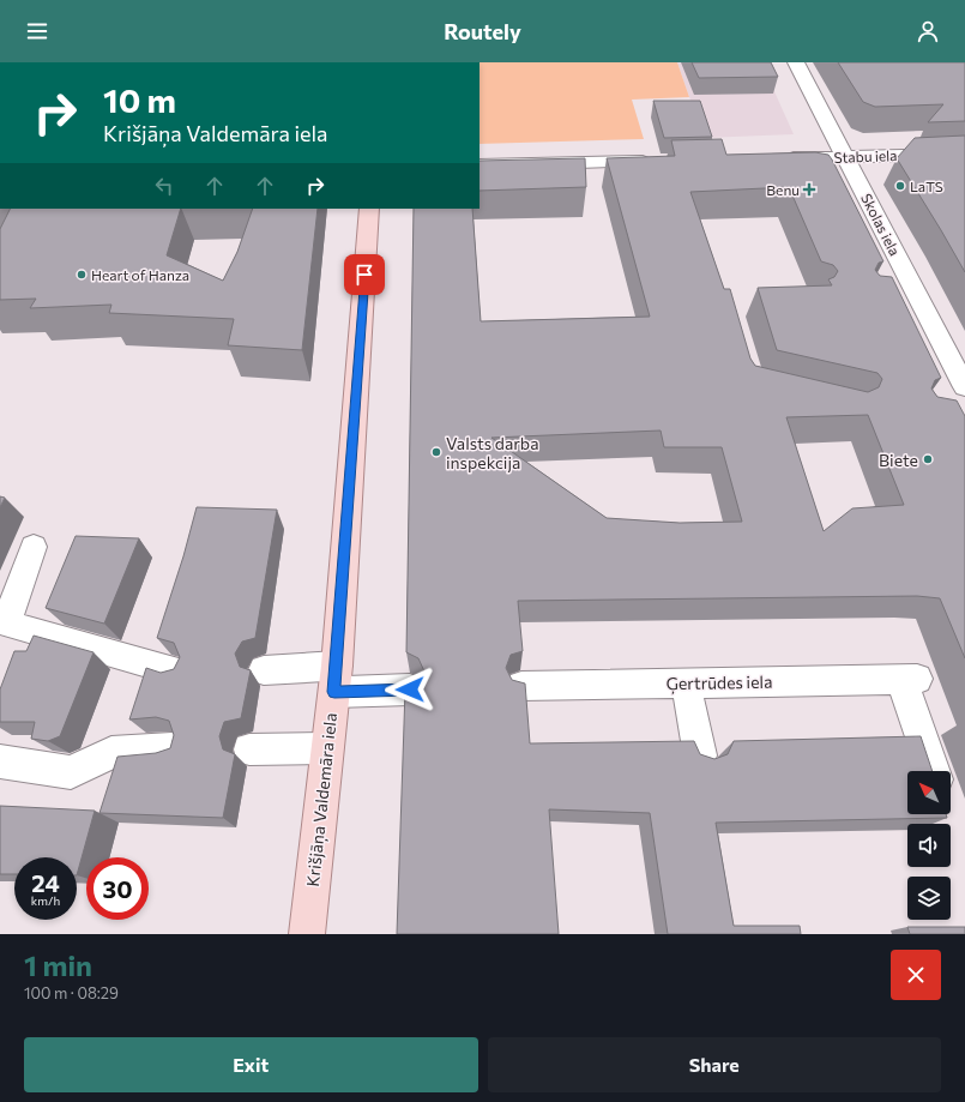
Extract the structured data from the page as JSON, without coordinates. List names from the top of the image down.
{
  "streets": {
    "main road": ["Krišjāņa Valdemāra iela"],
    "street": ["Stabu iela", "Skolas iela", "Ģertrūdes iela"]
  },
  "crossings": [
    ["Stabu iela", "Skolas iela"]
  ],
  "places": {
    "other": [
      "LaTS",
      "Heart of Hanza",
      "Valsts darba inspekcija",
      "Biete"
    ],
    "health": ["Benu"]
  },
  "north": "top left",
  "page": {
    "header": "Routely",
    "turn": ["10 m", "Krišjāņa Valdemāra iela"],
    "speed": "24 km/h",
    "limit": "30",
    "heading": ["1 min", "100 m · 08:29"],
    "buttons": ["Exit", "Share"]
  }
}
